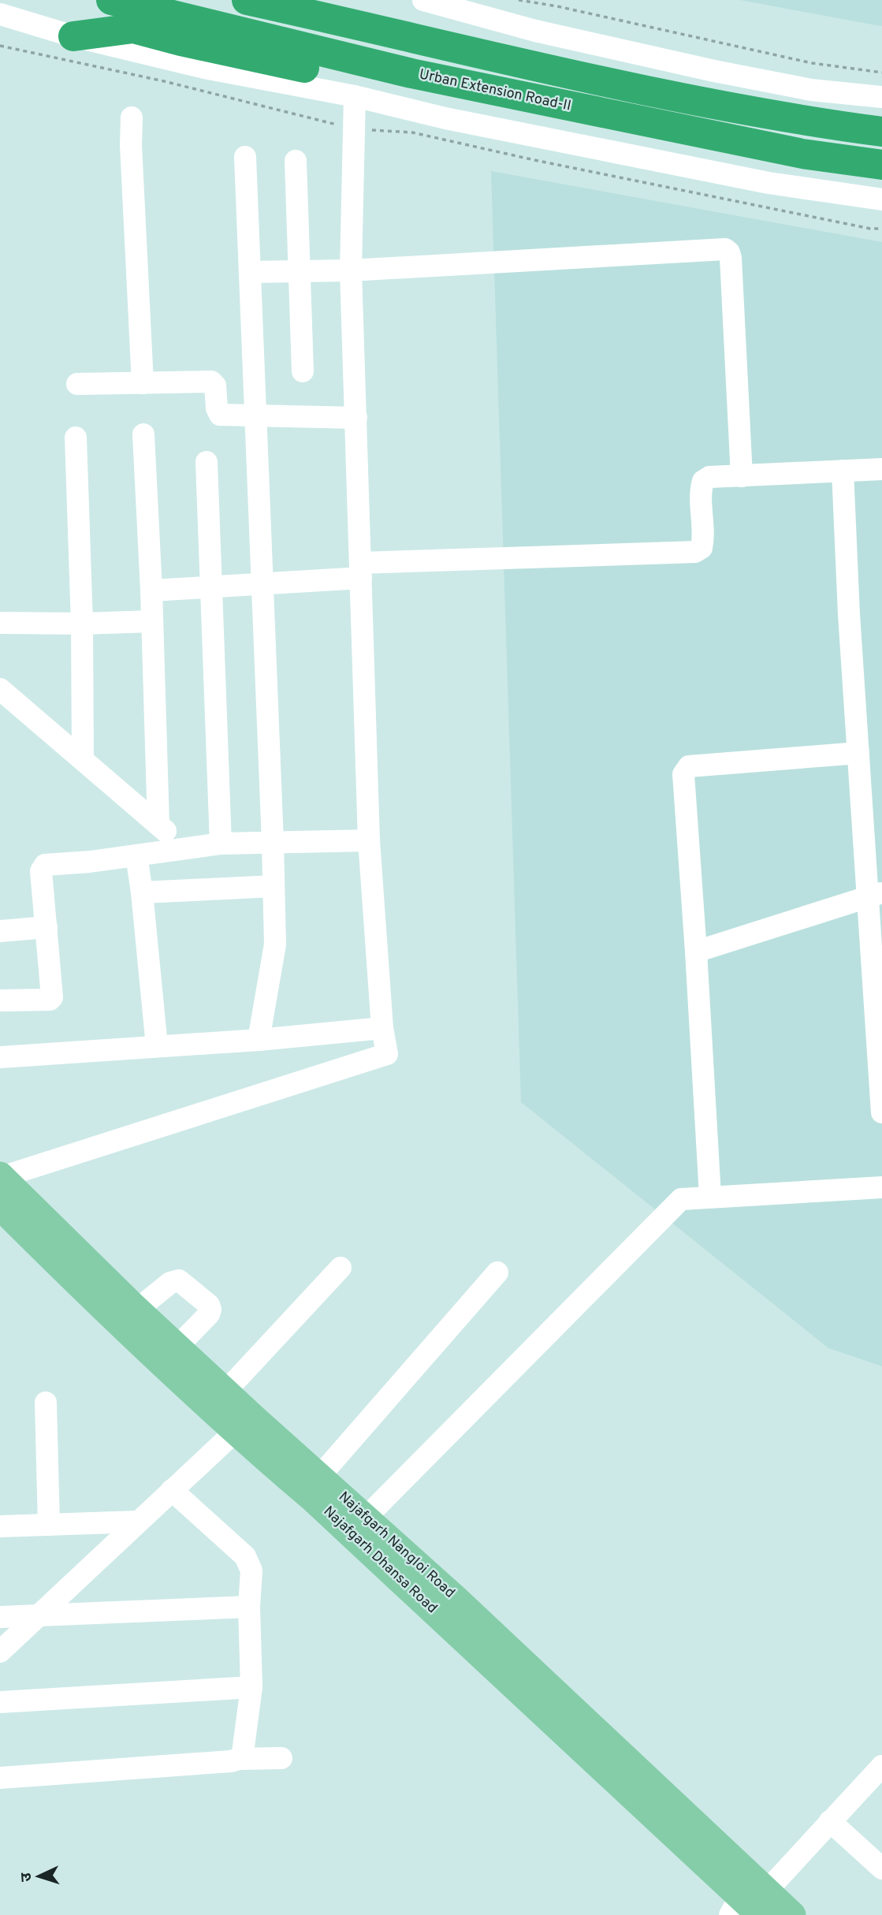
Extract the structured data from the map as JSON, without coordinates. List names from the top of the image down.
{
  "streets": {
    "highway": ["Urban Extension Road-II"],
    "main road": ["Najafgarh Nangloi Road", "Najafgarh Dhansa Road"]
  },
  "crossings": [
    ["Najafgarh Nangloi Road", "Najafgarh Dhansa Road"]
  ],
  "north": "left"
}
